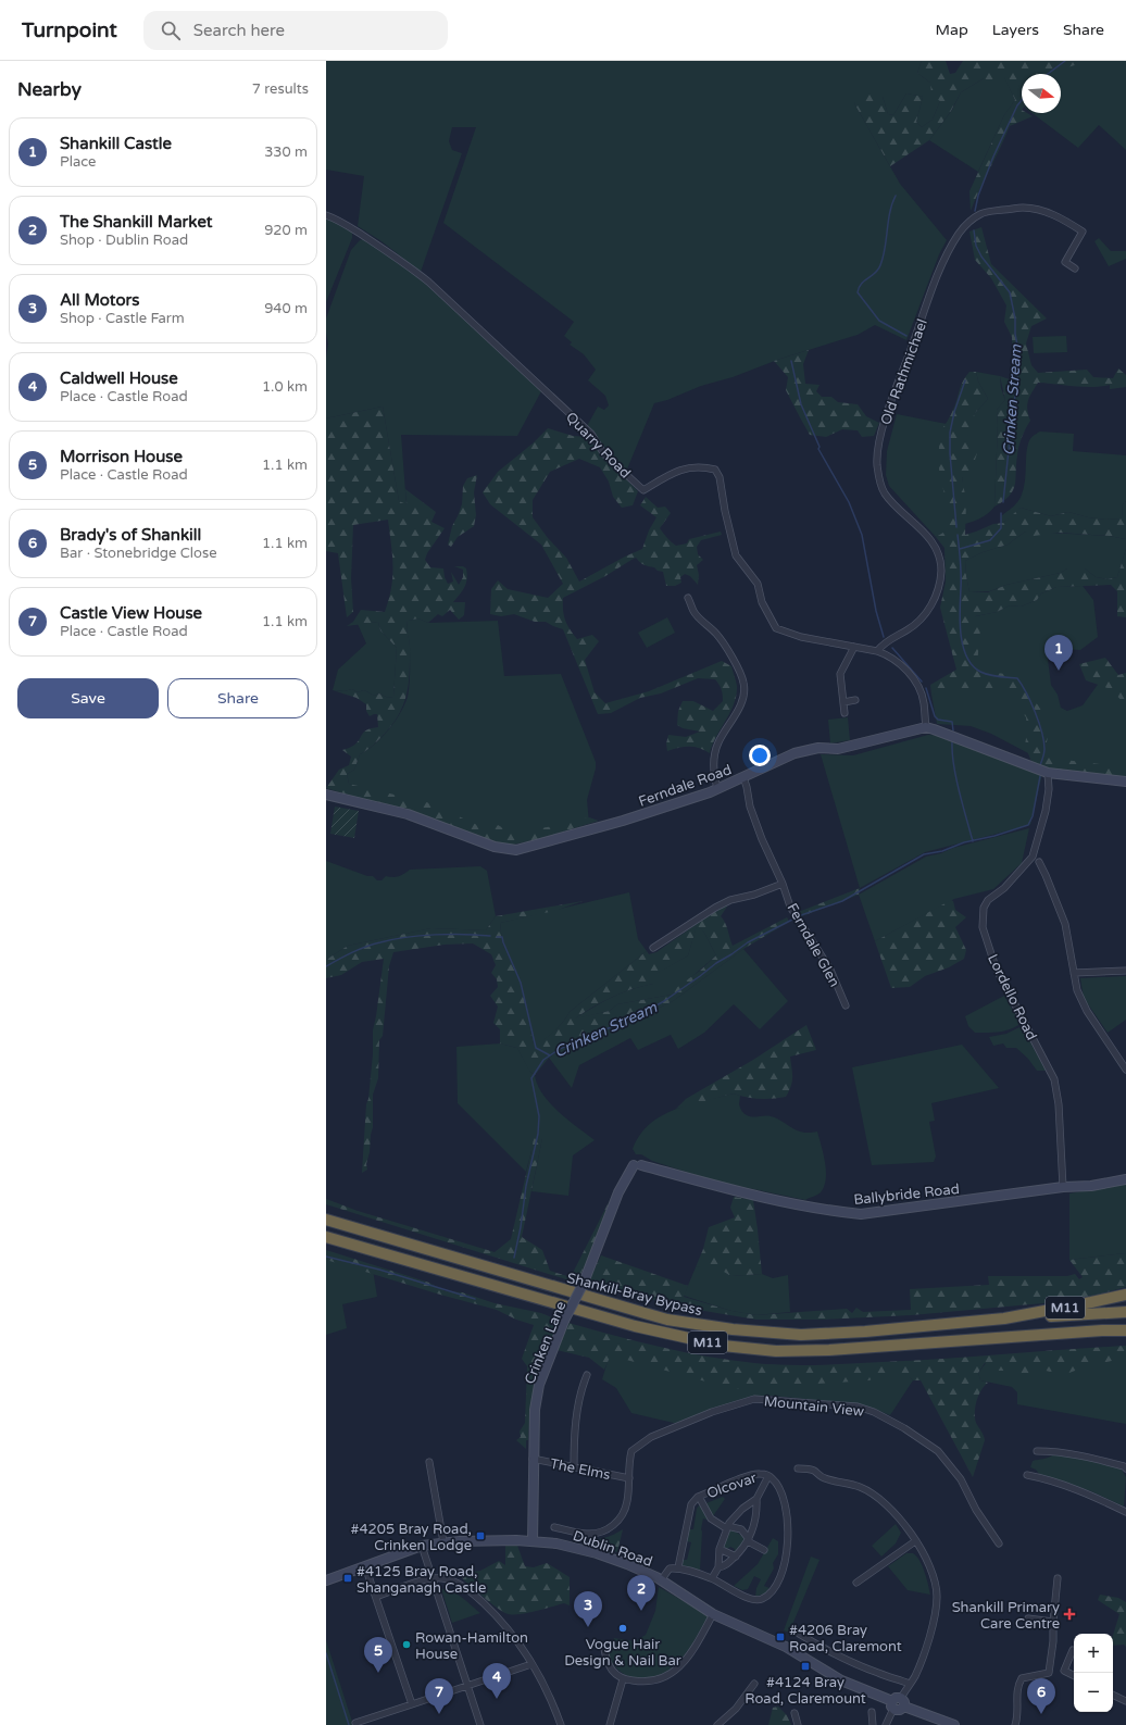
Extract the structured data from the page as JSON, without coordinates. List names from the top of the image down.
{
  "streets": {
    "highway": ["Shankill-Bray Bypass", "M11"],
    "street": [
      "Old Rathmichael",
      "Quarry Road",
      "Ferndale Road",
      "Ferndale Glen",
      "Lordello Road",
      "Ballybride Road",
      "Crinken Lane",
      "Mountain View",
      "The Elms",
      "Olcovar",
      "Dublin Road"
    ]
  },
  "crossings": [
    ["Old Rathmichael", "Quarry Road"],
    ["Quarry Road", "Ferndale Road"],
    ["Ferndale Road", "Ferndale Glen"],
    ["Lordello Road", "Ballybride Road"],
    ["Ballybride Road", "Crinken Lane"],
    ["Crinken Lane", "The Elms"],
    ["Crinken Lane", "Dublin Road"],
    ["Mountain View", "The Elms"]
  ],
  "water": ["Crinken Stream"],
  "places": {
    "transit": [
      "#4205 Bray Road, Crinken Lodge",
      "#4125 Bray Road, Shanganagh Castle",
      "#4206 Bray Road, Claremont",
      "#4124 Bray Road, Claremount"
    ],
    "health": ["Shankill Primary Care Centre"],
    "other": ["Vogue Hair Design & Nail Bar", "Rowan-Hamilton House"]
  },
  "north": "right",
  "page": {
    "header": "Turnpoint",
    "search": "Search here",
    "nav": ["Map", "Layers", "Share"],
    "heading": ["Nearby", "7 results"],
    "list": [
      {
        "mark": "1",
        "name": "Shankill Castle",
        "note": "Place",
        "value": "330 m"
      },
      {
        "mark": "2",
        "name": "The Shankill Market",
        "note": "Shop · Dublin Road",
        "value": "920 m"
      },
      {
        "mark": "3",
        "name": "All Motors",
        "note": "Shop · Castle Farm",
        "value": "940 m"
      },
      {
        "mark": "4",
        "name": "Caldwell House",
        "note": "Place · Castle Road",
        "value": "1.0 km"
      },
      {
        "mark": "5",
        "name": "Morrison House",
        "note": "Place · Castle Road",
        "value": "1.1 km"
      },
      {
        "mark": "6",
        "name": "Brady's of Shankill",
        "note": "Bar · Stonebridge Close",
        "value": "1.1 km"
      },
      {
        "mark": "7",
        "name": "Castle View House",
        "note": "Place · Castle Road",
        "value": "1.1 km"
      }
    ],
    "pins": [
      "1",
      "2",
      "3",
      "5",
      "4",
      "6",
      "7"
    ],
    "buttons": ["Save", "Share"],
    "map_buttons": ["+", "−"]
  }
}
